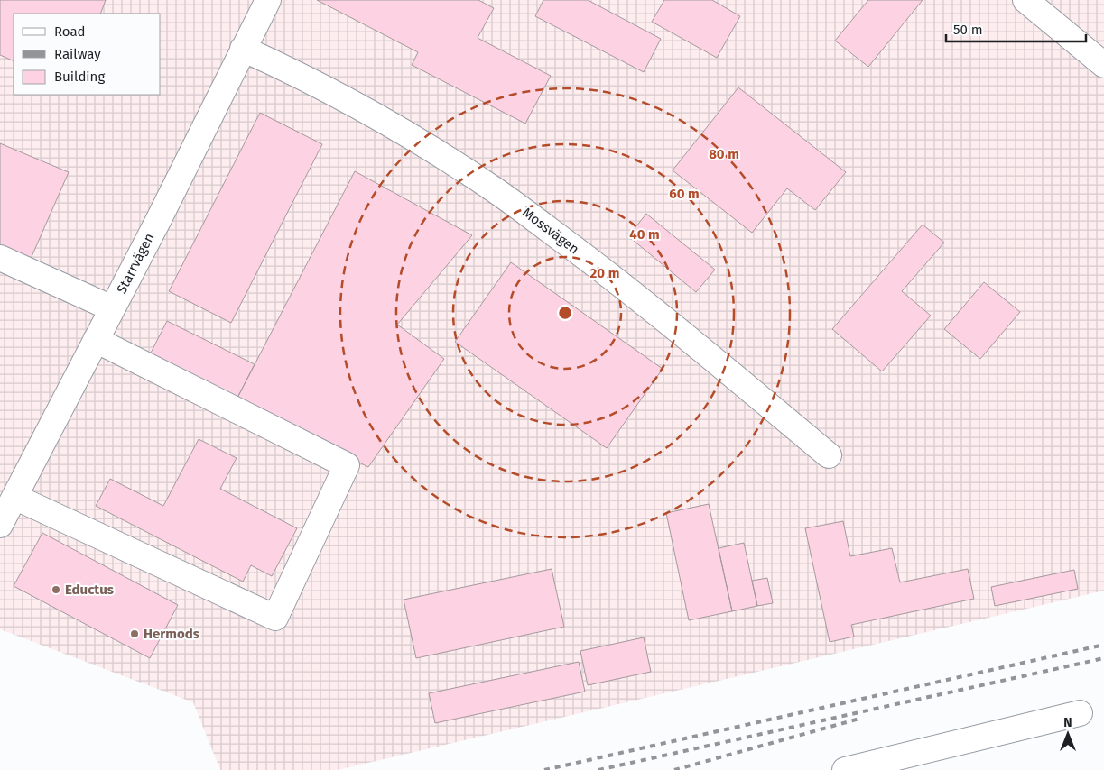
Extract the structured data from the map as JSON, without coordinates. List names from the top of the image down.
{
  "streets": {
    "street": ["Mossvägen", "Starrvägen"]
  },
  "crossings": [
    ["Mossvägen", "Starrvägen"]
  ],
  "places": ["Eductus", "Hermods"],
  "legend": ["Road", "Railway", "Building"],
  "scale_bar": "50 m",
  "north": "top",
  "rings": [
    "80 m",
    "60 m",
    "40 m",
    "20 m"
  ]
}
